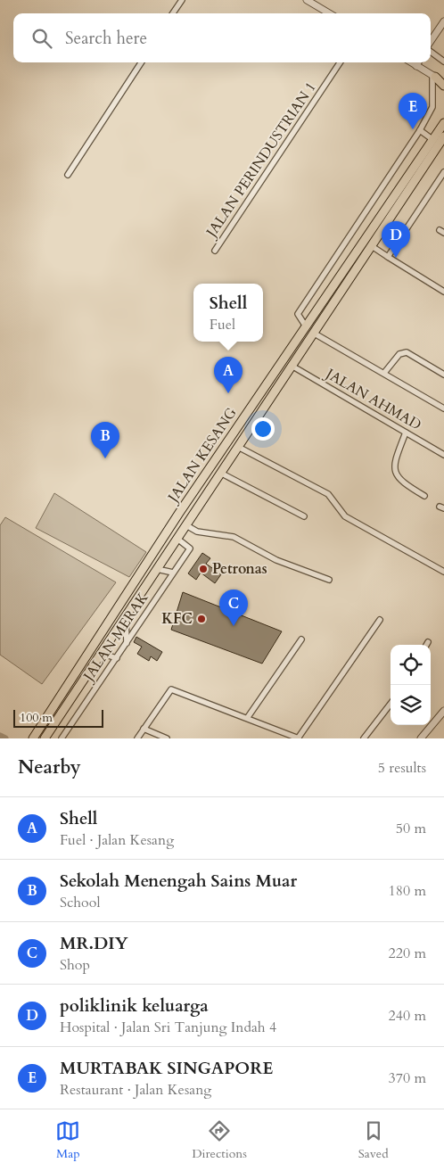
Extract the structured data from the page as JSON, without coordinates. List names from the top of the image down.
{
  "streets": {
    "main road": ["JALAN KESANG"],
    "street": ["JALAN PERINDUSTRIAN 1", "JALAN AHMAD", "JALAN MERAK"]
  },
  "crossings": [
    ["JALAN AHMAD", "JALAN KESANG"],
    ["JALAN KESANG", "JALAN MERAK"]
  ],
  "places": ["Petronas", "KFC"],
  "scale_bar": "100 m",
  "page": {
    "search": "Search here",
    "pins": [
      "E",
      "D",
      "A",
      "B",
      "C"
    ],
    "popup": ["Shell", "Fuel"],
    "scale": "100 m",
    "heading": ["Nearby", "5 results"],
    "list": [
      {
        "mark": "A",
        "name": "Shell",
        "note": "Fuel · Jalan Kesang",
        "value": "50 m"
      },
      {
        "mark": "B",
        "name": "Sekolah Menengah Sains Muar",
        "note": "School",
        "value": "180 m"
      },
      {
        "mark": "C",
        "name": "MR.DIY",
        "note": "Shop",
        "value": "220 m"
      },
      {
        "mark": "D",
        "name": "poliklinik keluarga",
        "note": "Hospital · Jalan Sri Tanjung Indah 4",
        "value": "240 m"
      },
      {
        "mark": "E",
        "name": "MURTABAK SINGAPORE",
        "note": "Restaurant · Jalan Kesang",
        "value": "370 m"
      }
    ],
    "nav": ["Map", "Directions", "Saved"]
  }
}
